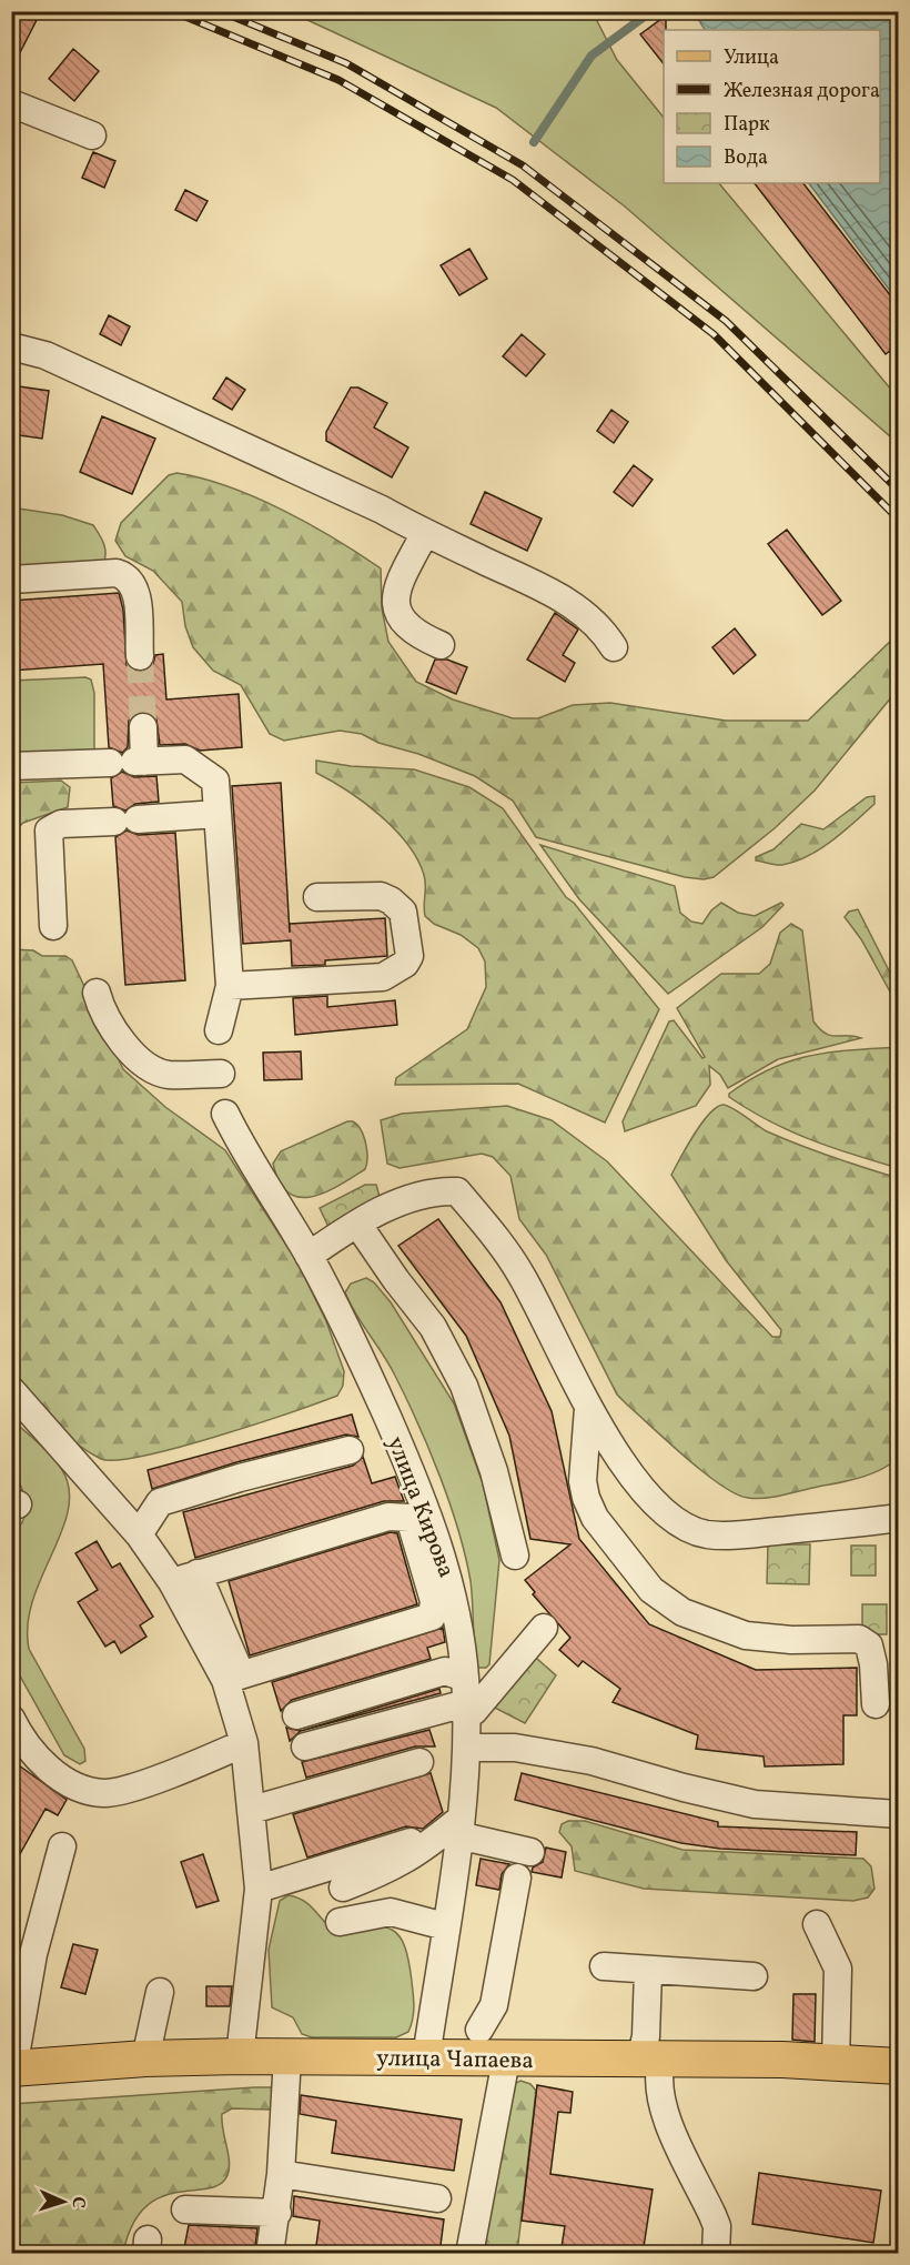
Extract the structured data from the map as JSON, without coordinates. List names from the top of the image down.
{
  "streets": {
    "main road": ["улица Чапаева"],
    "street": ["улица Кирова"]
  },
  "crossings": [
    ["улица Кирова", "улица Чапаева"]
  ],
  "legend": [
    "Улица",
    "Железная дорога",
    "Парк",
    "Вода"
  ],
  "north": "right"
}
